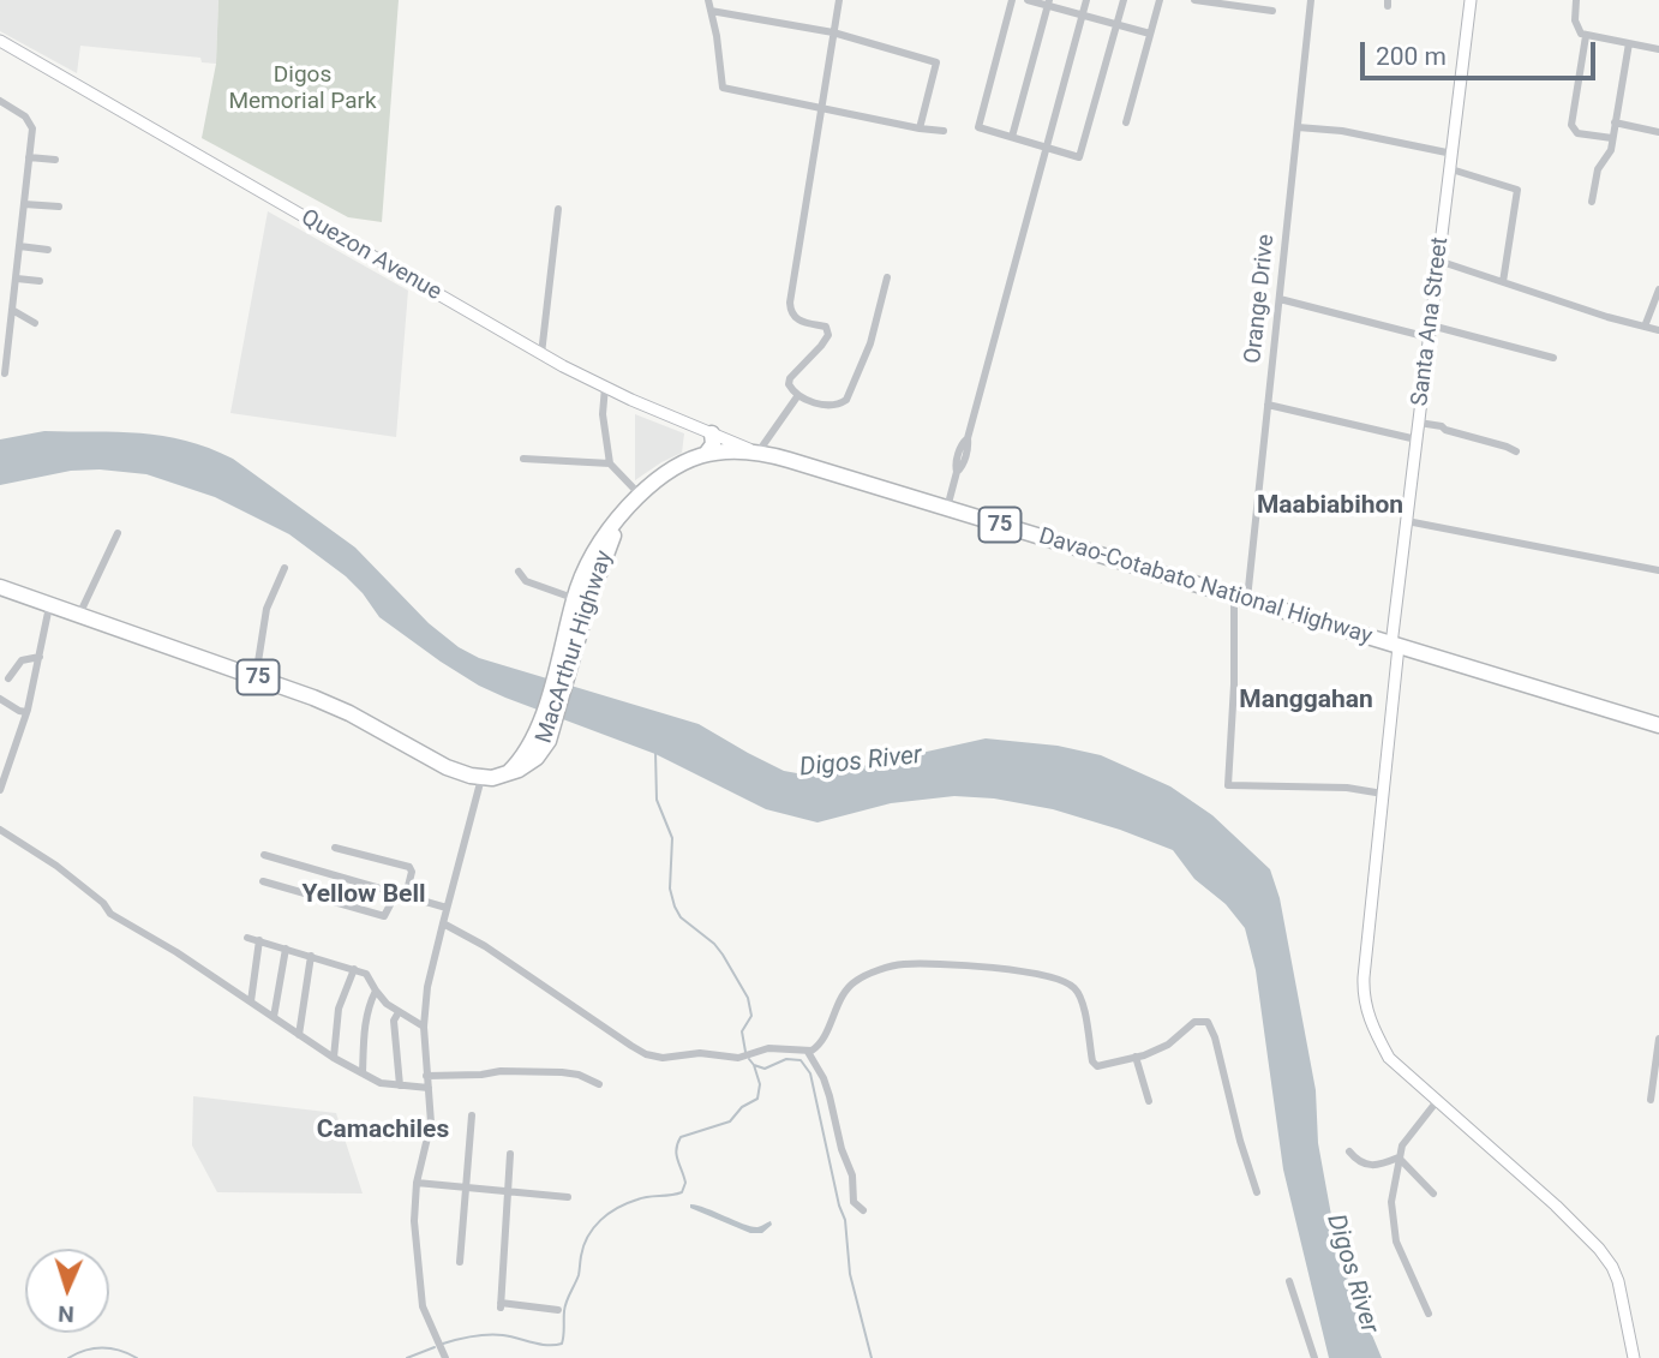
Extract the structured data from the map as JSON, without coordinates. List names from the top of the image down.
{
  "streets": {
    "highway": ["75", "Davao-Cotabato National Highway", "MacArthur Highway"],
    "main road": ["Quezon Avenue", "Santa Ana Street"],
    "street": ["Orange Drive"]
  },
  "crossings": [
    ["Quezon Avenue", "Davao-Cotabato National Highway"],
    ["Quezon Avenue", "MacArthur Highway"],
    ["Orange Drive", "Santa Ana Street"],
    ["Orange Drive", "Davao-Cotabato National Highway"],
    ["Santa Ana Street", "Davao-Cotabato National Highway"],
    ["Davao-Cotabato National Highway", "MacArthur Highway"]
  ],
  "districts": [
    "Maabiabihon",
    "Manggahan",
    "Yellow Bell",
    "Camachiles"
  ],
  "water": ["Digos River"],
  "parks": ["Digos Memorial Park"],
  "scale_bar": "200 m",
  "north": "bottom"
}
